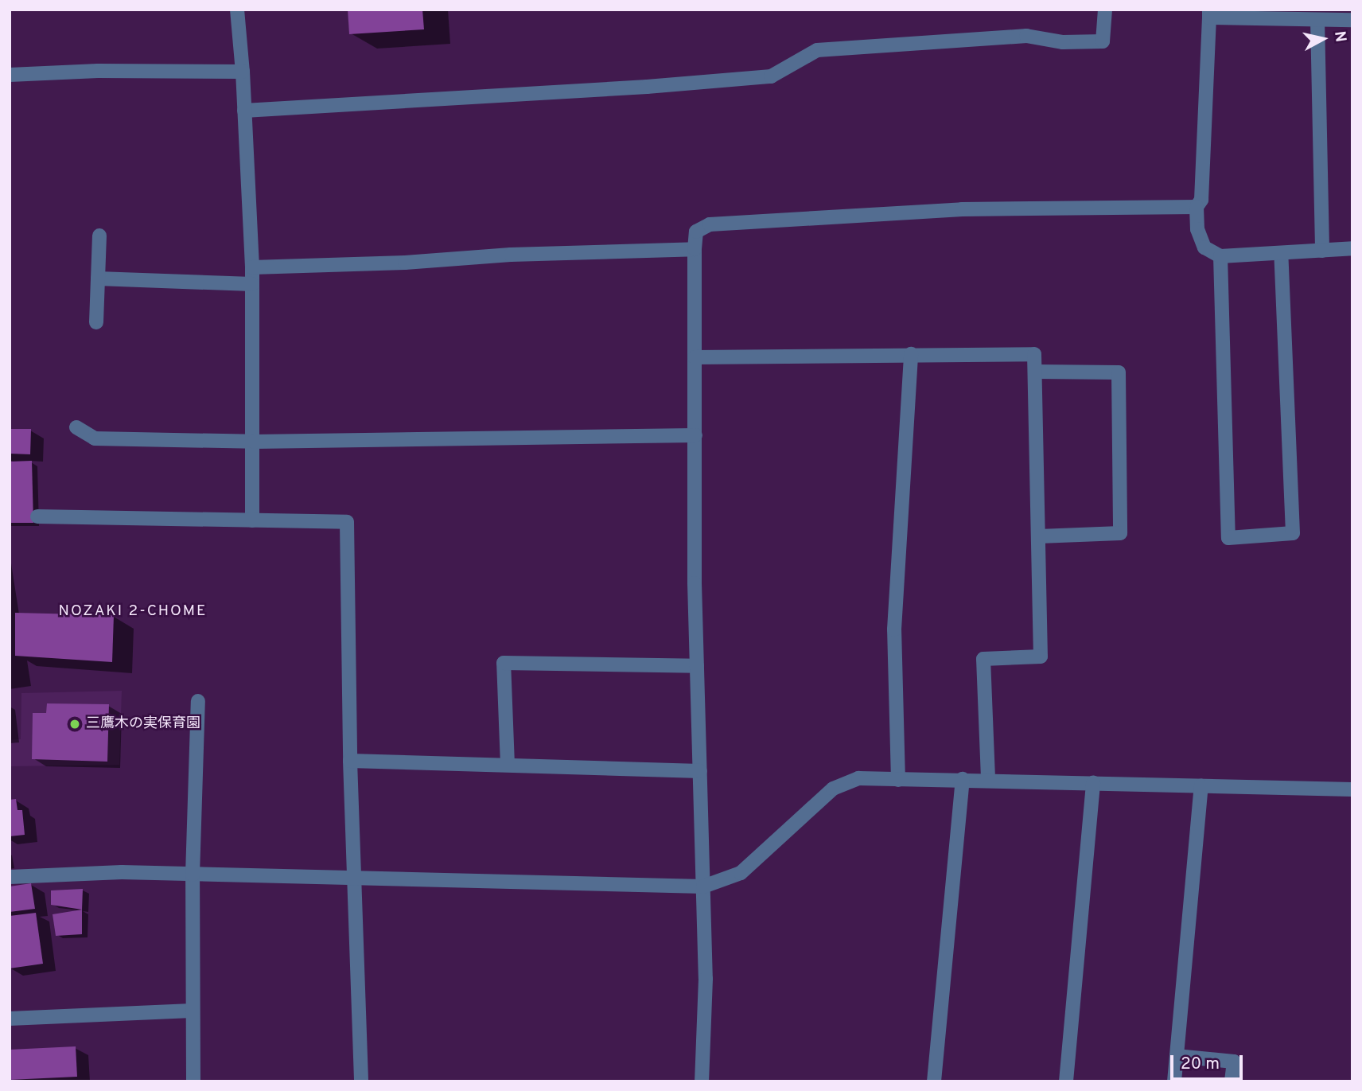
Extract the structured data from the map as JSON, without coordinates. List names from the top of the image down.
{
  "districts": ["NOZAKI 2-CHOME"],
  "places": ["三鷹木の実保育園"],
  "scale_bar": "20 m",
  "north": "right"
}
